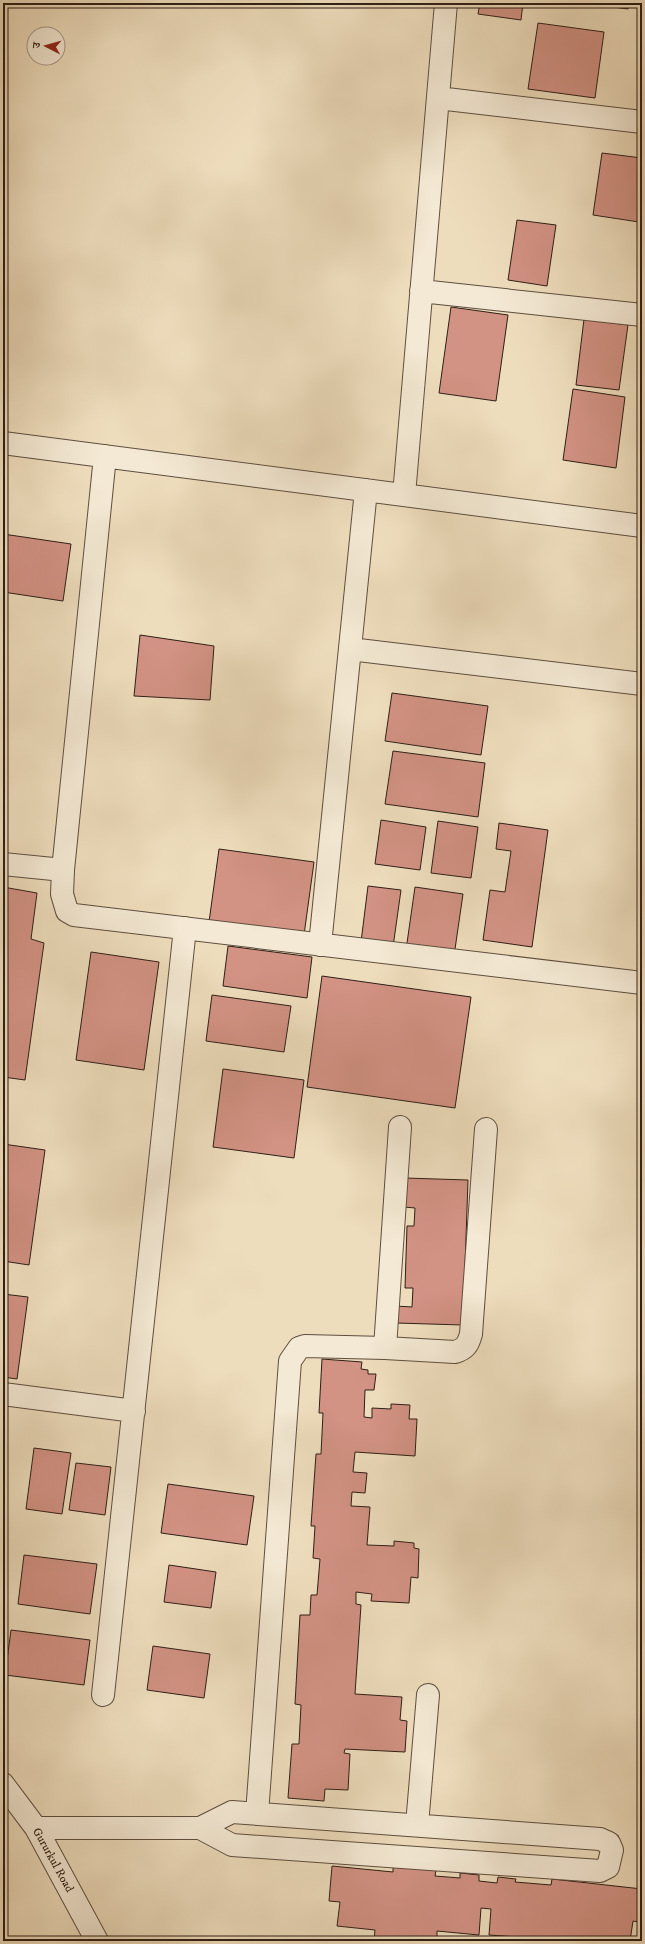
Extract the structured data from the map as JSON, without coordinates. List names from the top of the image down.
{
  "streets": {
    "street": ["Gururkul Road"]
  },
  "north": "left"
}
